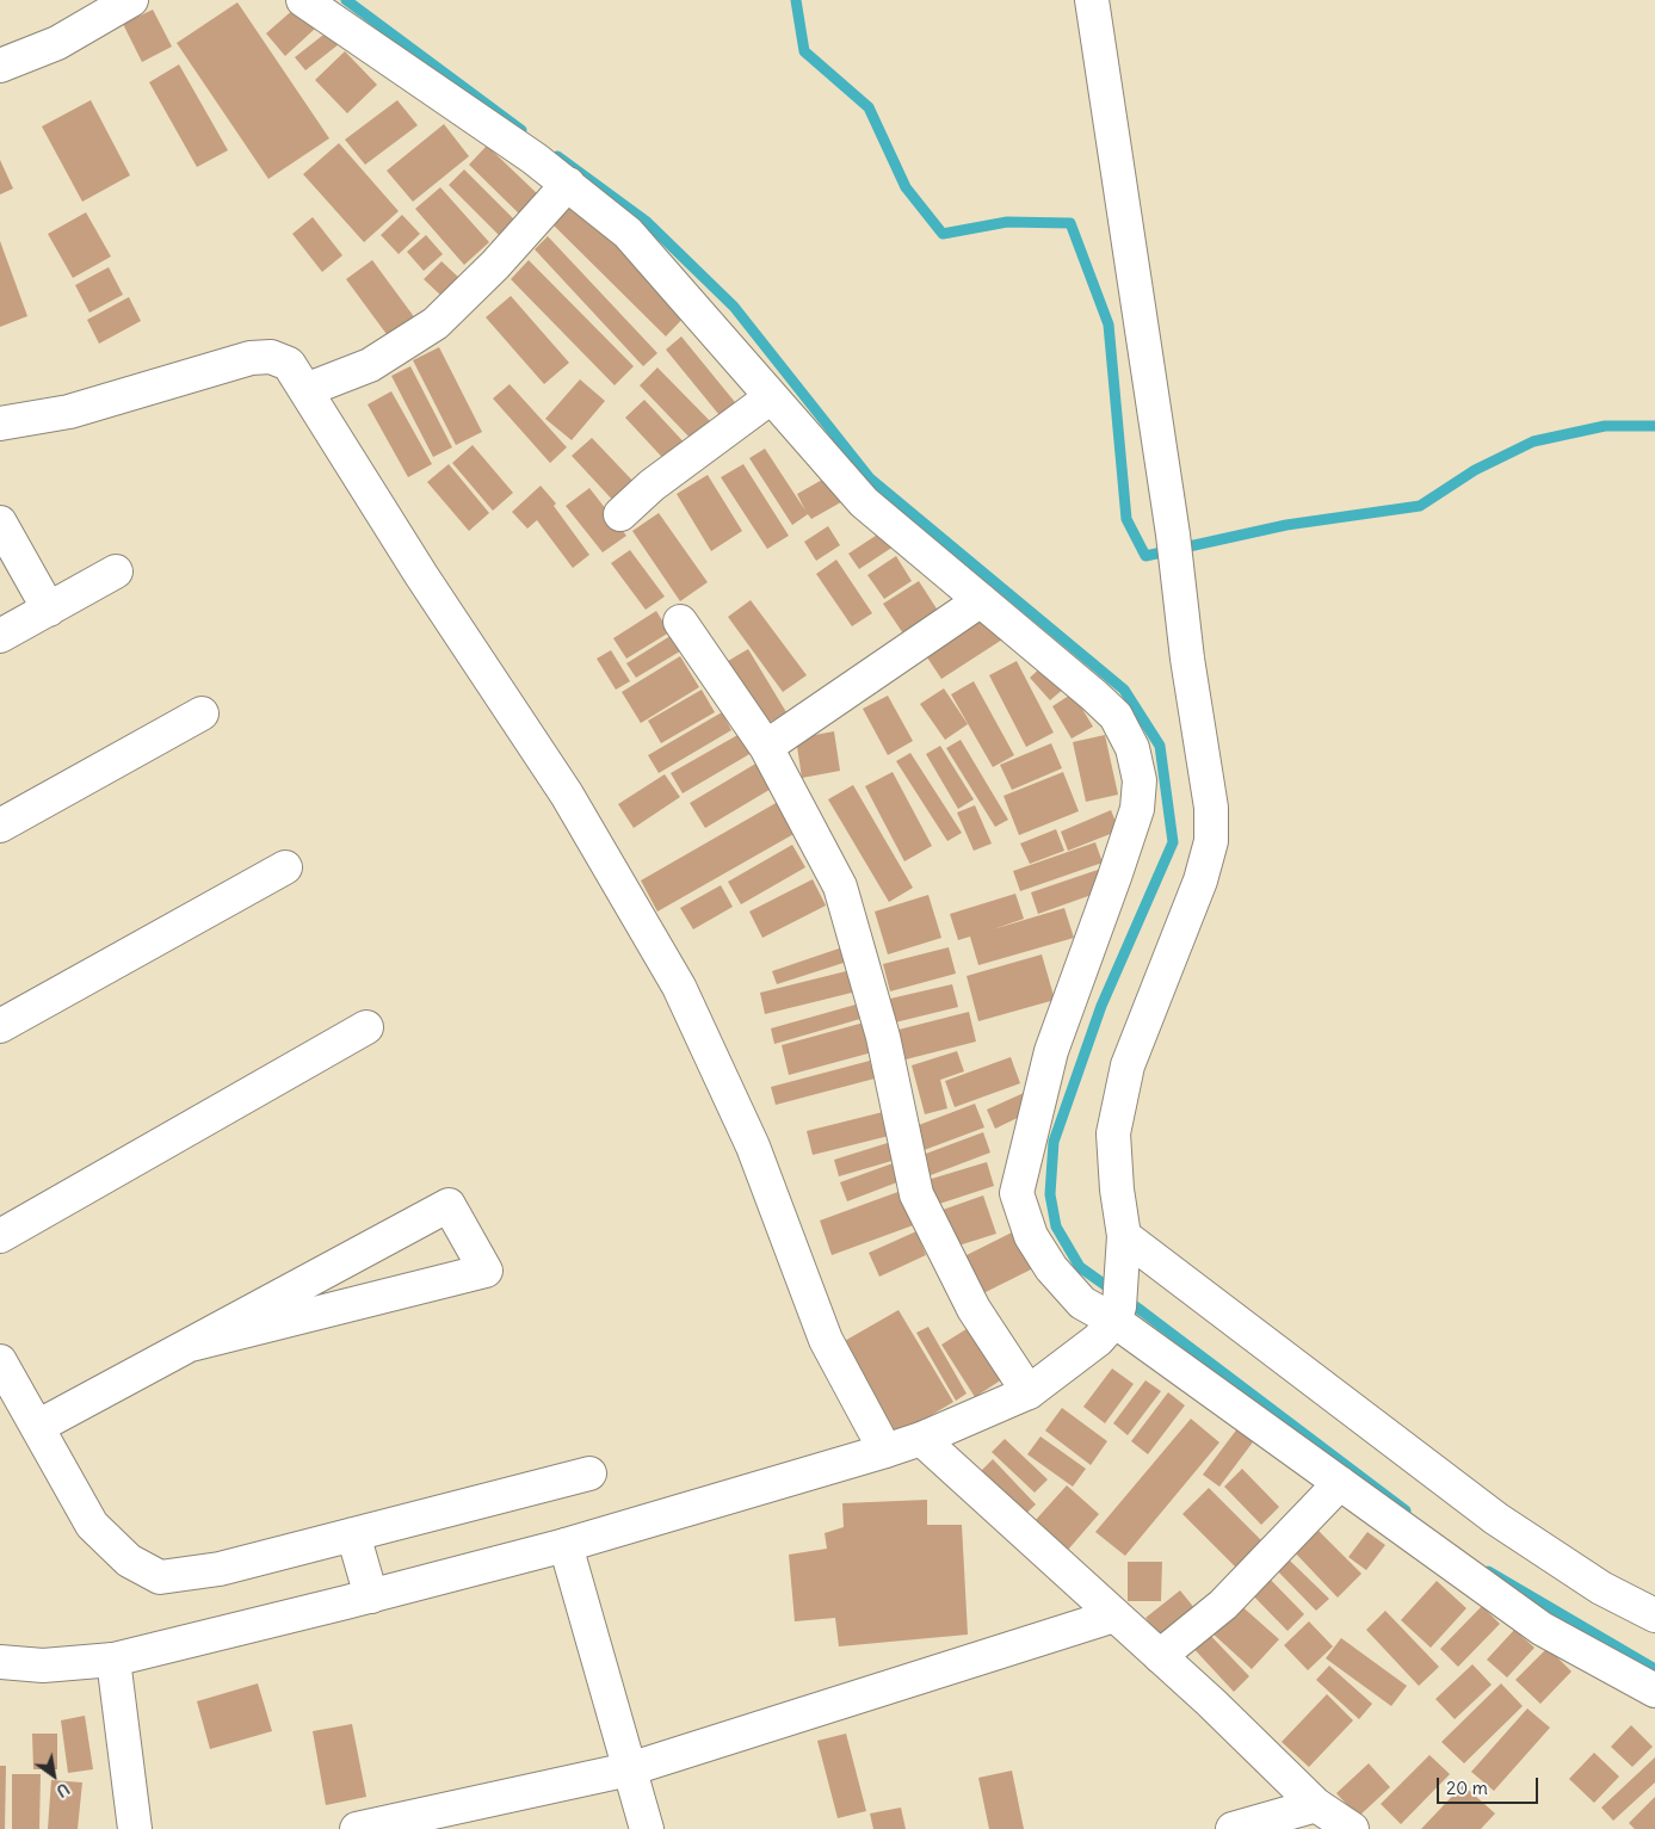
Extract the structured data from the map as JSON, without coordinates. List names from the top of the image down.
{
  "scale_bar": "20 m",
  "north": "bottom right"
}
